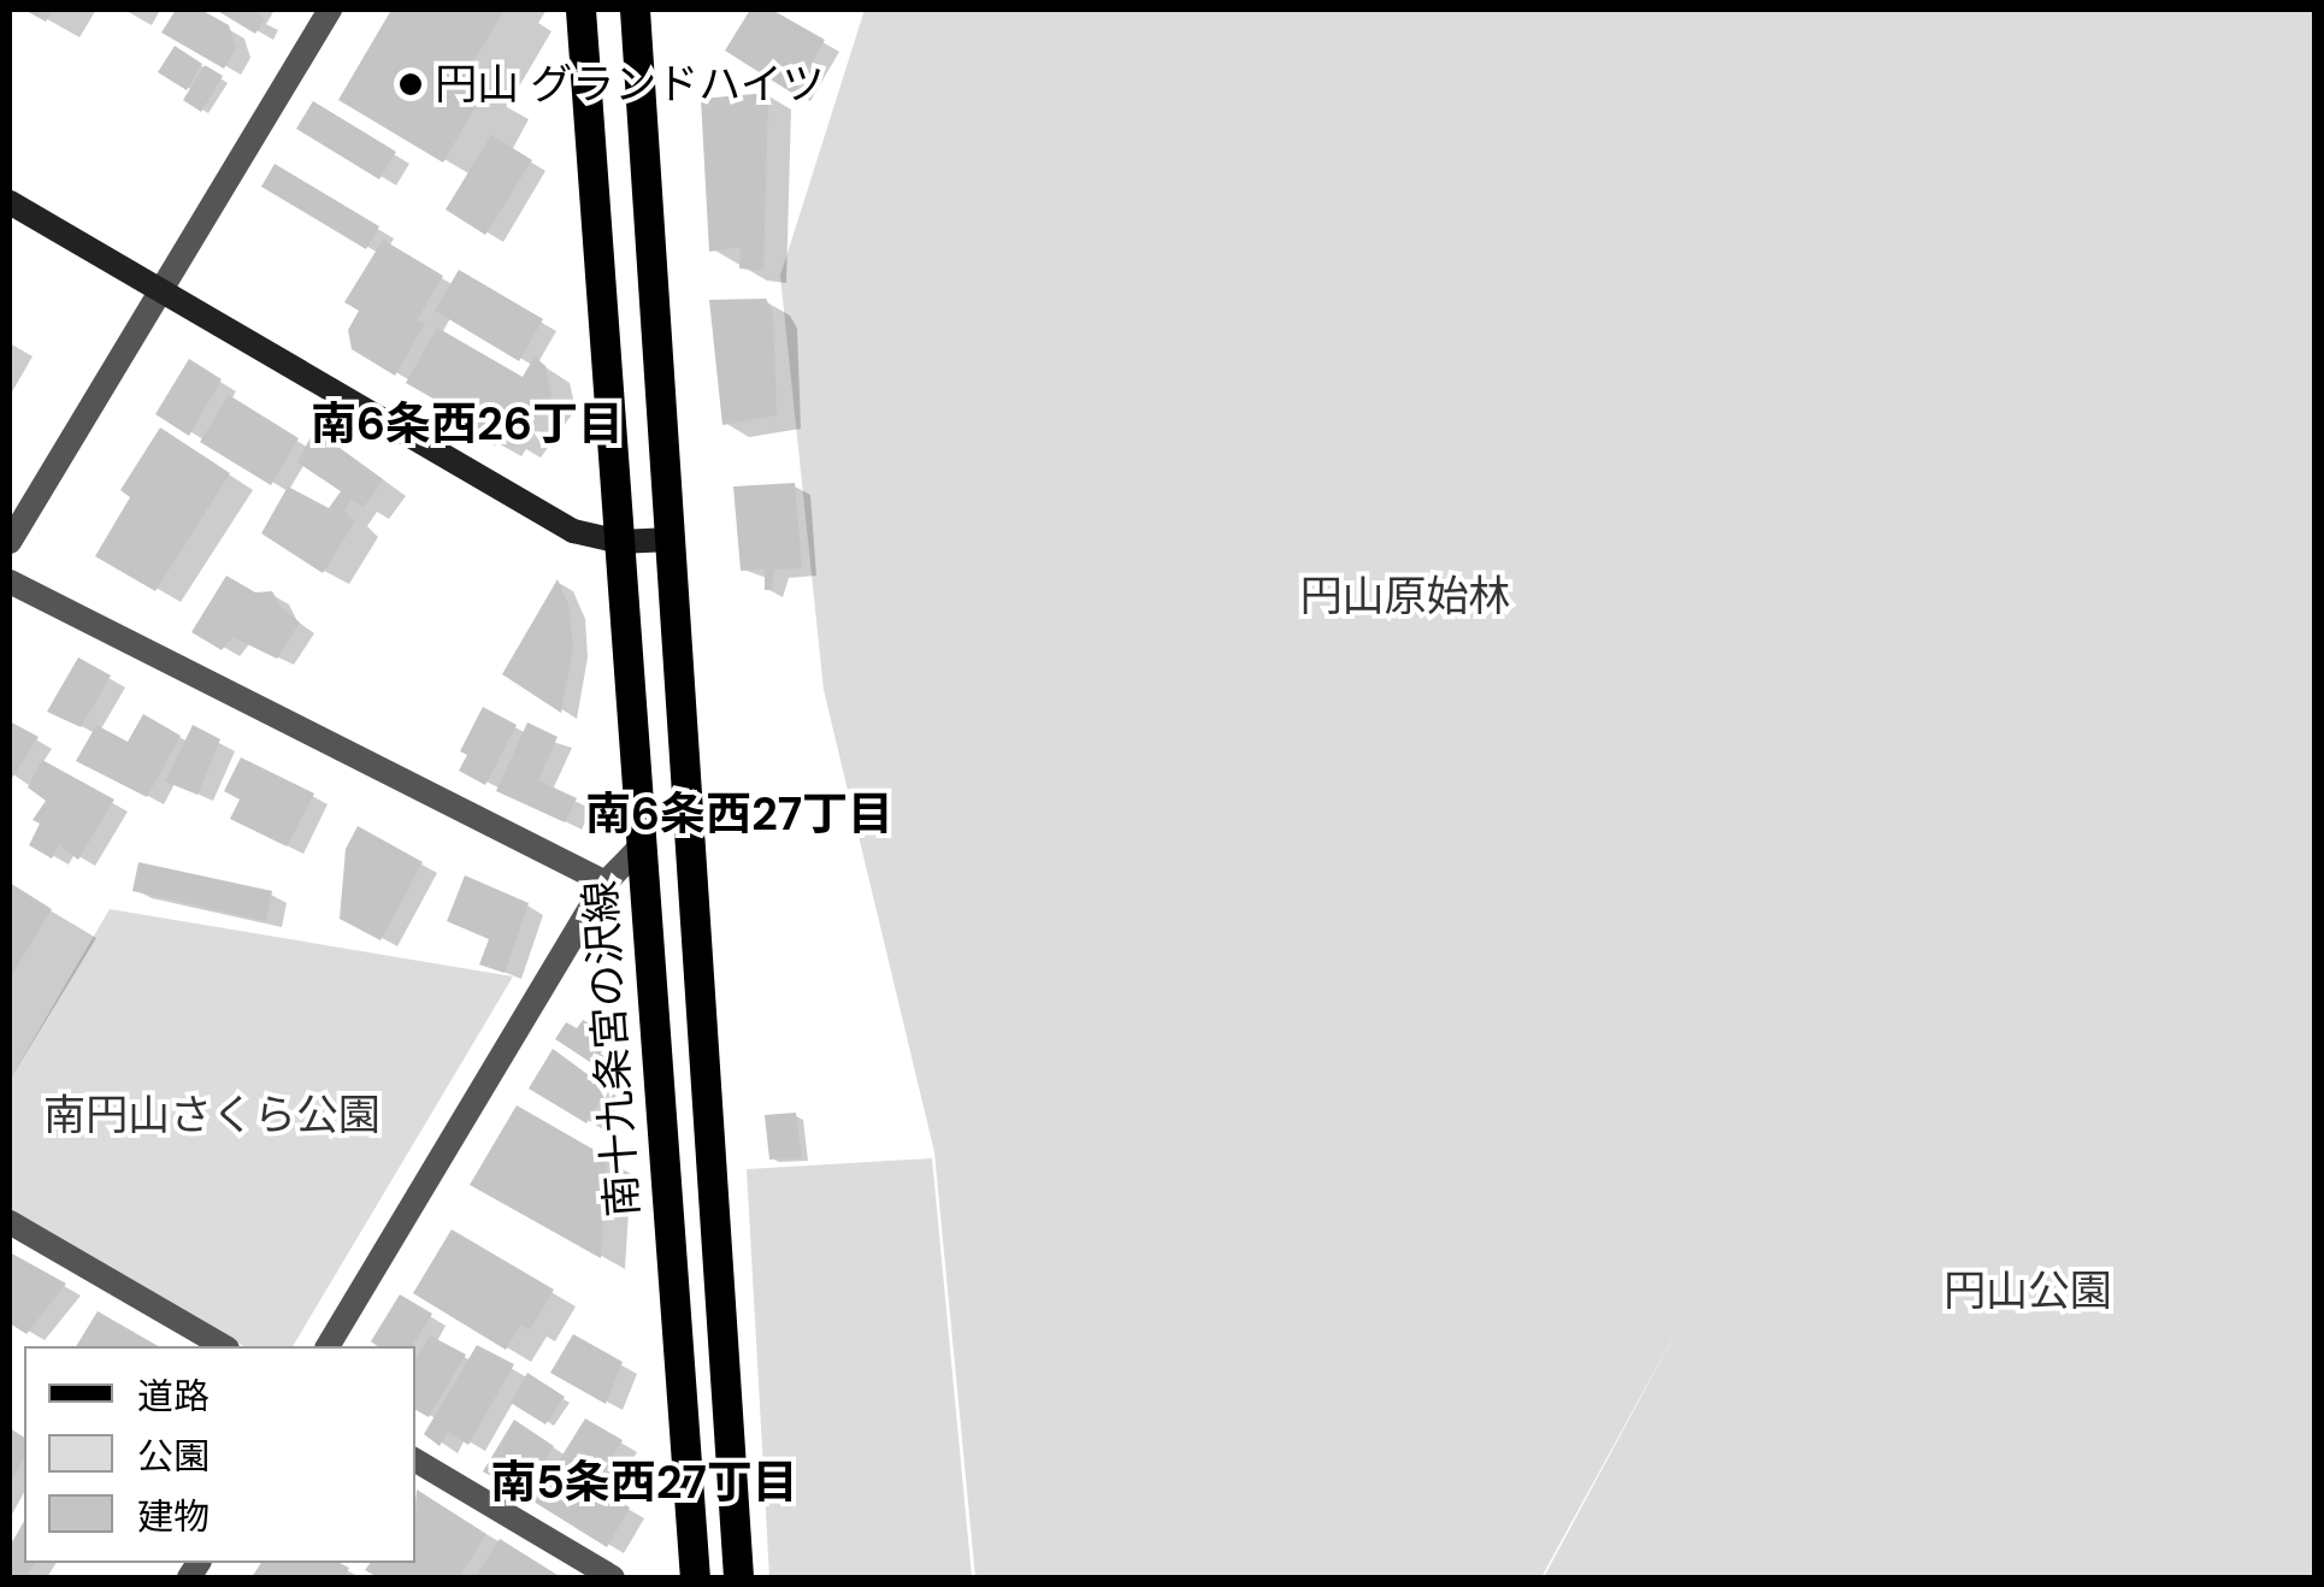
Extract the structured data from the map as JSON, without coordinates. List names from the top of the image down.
{
  "streets": {
    "main road": ["南十九条宮の沢線"]
  },
  "districts": ["南6条西26丁目", "南6条西27丁目", "南5条西27丁目"],
  "parks": ["円山原始林", "南円山さくら公園", "円山公園"],
  "places": ["円山 グランドハイツ"],
  "legend": ["道路", "公園", "建物"]
}
